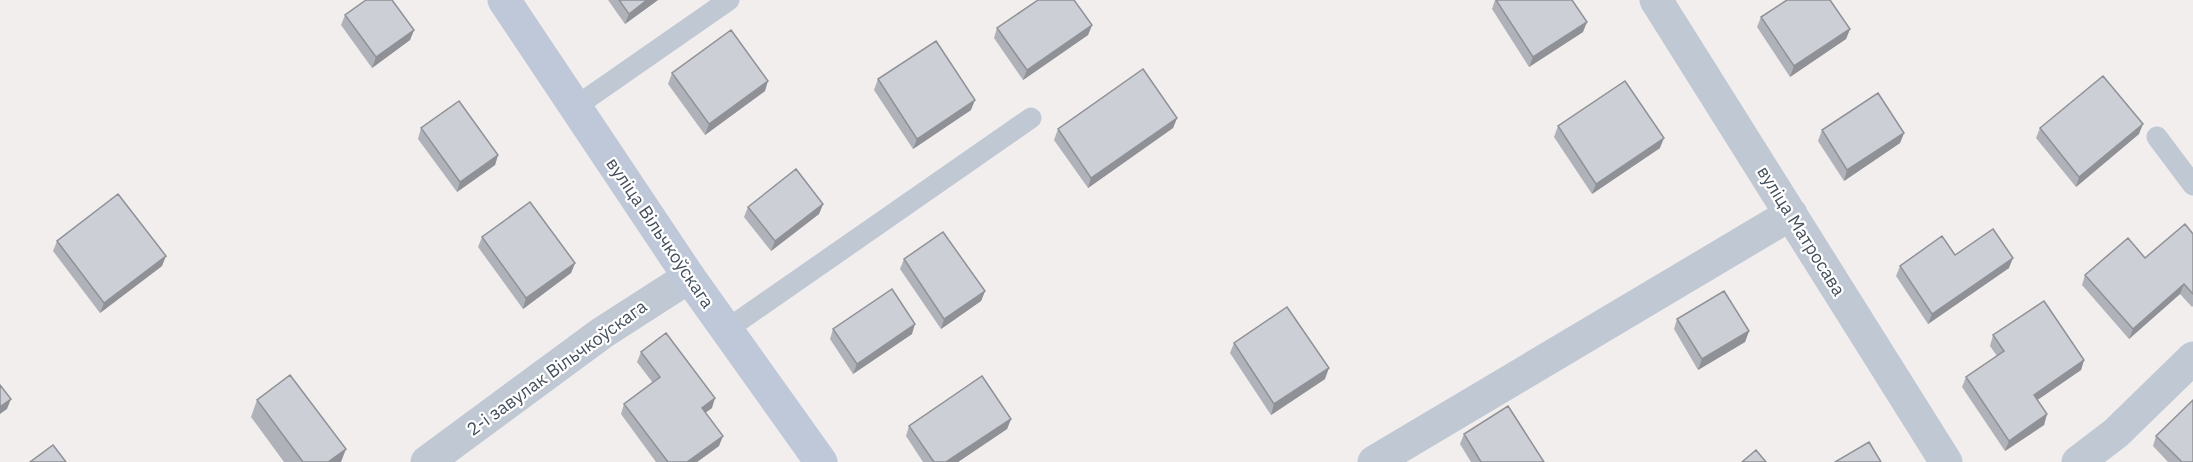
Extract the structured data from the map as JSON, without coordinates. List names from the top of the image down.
{
  "streets": {
    "main road": ["вуліца Вільчкоўскага"],
    "street": ["вуліца Матросава", "2-і завулак Вільчкоўскага"]
  },
  "crossings": [
    ["вуліца Вільчкоўскага", "2-і завулак Вільчкоўскага"]
  ]
}
